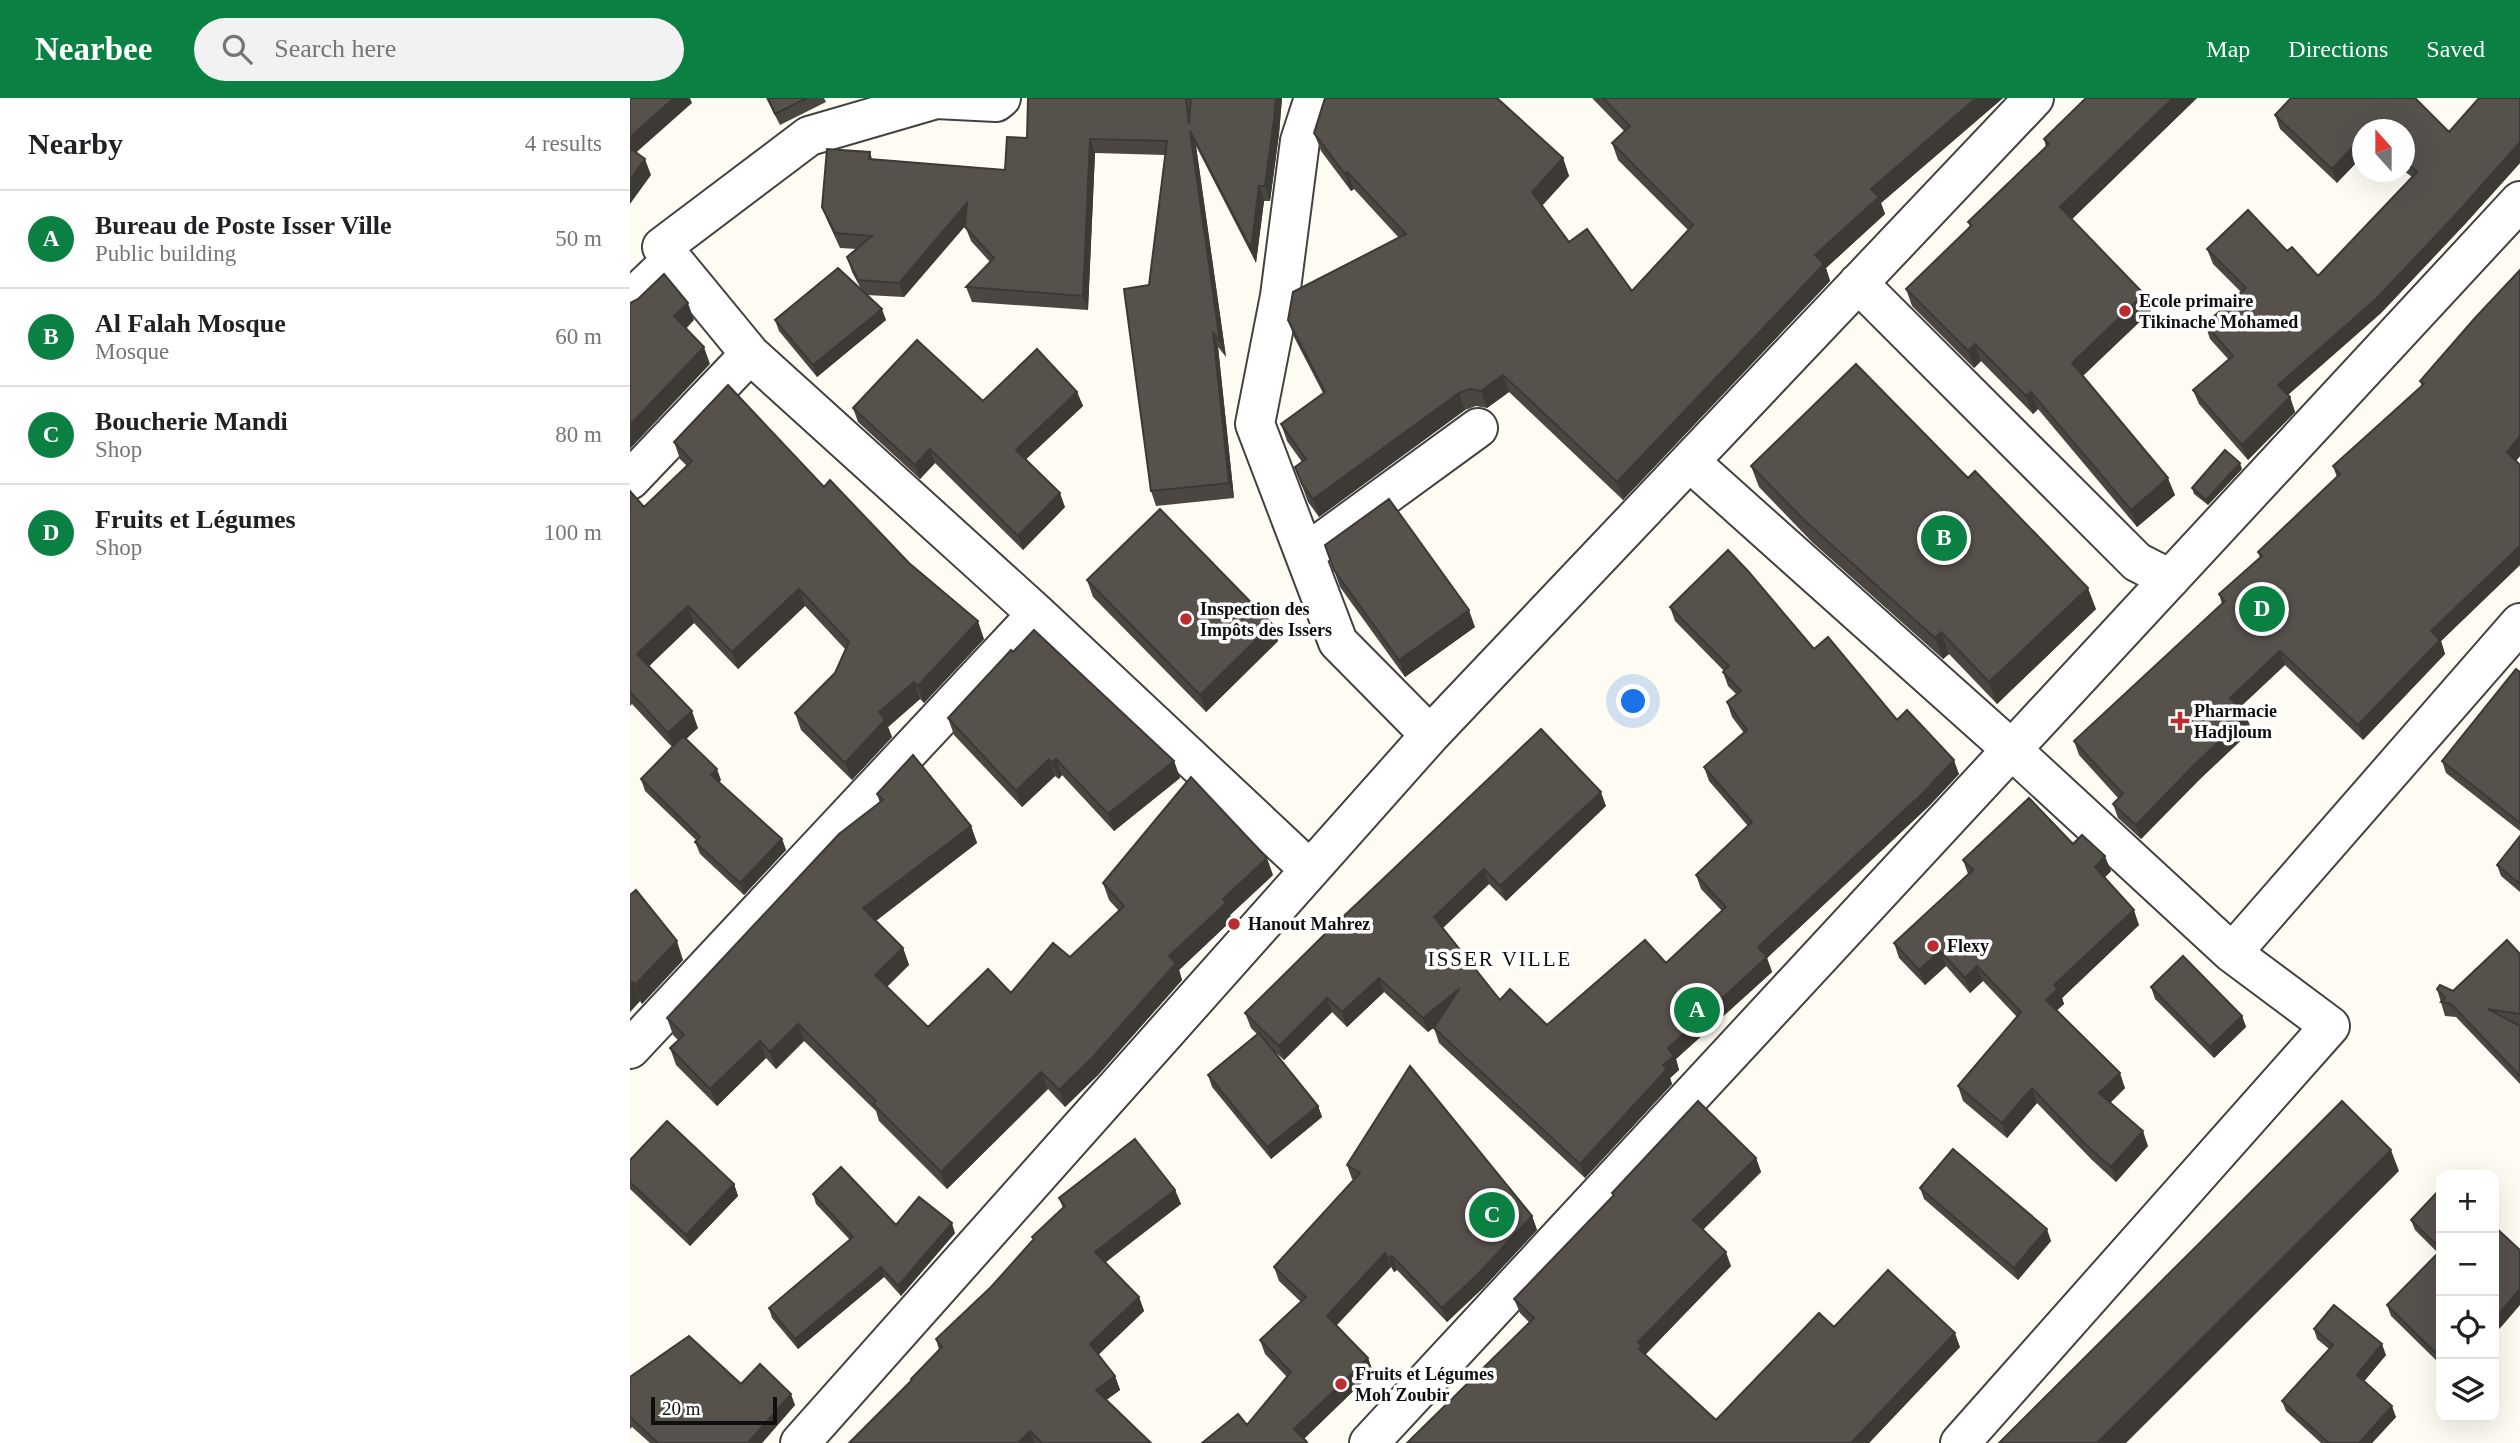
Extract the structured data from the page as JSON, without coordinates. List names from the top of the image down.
{
  "districts": ["ISSER VILLE"],
  "places": {
    "other": [
      "Ecole primaire Tikinache Mohamed",
      "Inspection des Impôts des Issers",
      "Hanout Mahrez",
      "Flexy",
      "Fruits et Légumes Moh Zoubir"
    ],
    "health": ["Pharmacie Hadjloum"]
  },
  "scale_bar": "20 m",
  "north": "top",
  "page": {
    "header": "Nearbee",
    "search": "Search here",
    "nav": ["Map", "Directions", "Saved"],
    "heading": ["Nearby", "4 results"],
    "list": [
      {
        "mark": "A",
        "name": "Bureau de Poste Isser Ville",
        "note": "Public building",
        "value": "50 m"
      },
      {
        "mark": "B",
        "name": "Al Falah Mosque",
        "note": "Mosque",
        "value": "60 m"
      },
      {
        "mark": "C",
        "name": "Boucherie Mandi",
        "note": "Shop",
        "value": "80 m"
      },
      {
        "mark": "D",
        "name": "Fruits et Légumes",
        "note": "Shop",
        "value": "100 m"
      }
    ],
    "pins": [
      "B",
      "D",
      "A",
      "C"
    ],
    "map_buttons": ["+", "−"],
    "scale": "20 m"
  }
}
